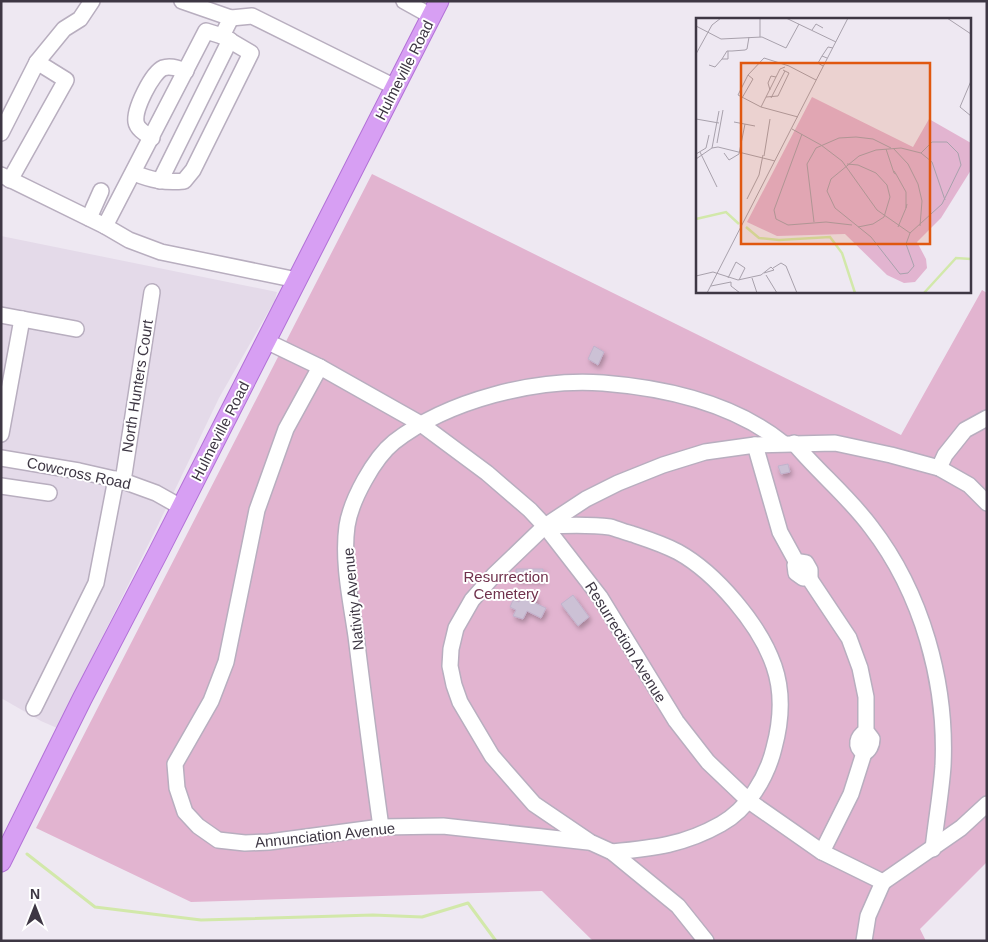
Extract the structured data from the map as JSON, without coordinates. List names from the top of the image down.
{
  "streets": {
    "main road": ["Hulmeville Road"],
    "street": [
      "North Hunters Court",
      "Cowcross Road",
      "Nativity Avenue",
      "Resurrection Avenue",
      "Annunciation Avenue"
    ]
  },
  "crossings": [
    ["Hulmeville Road", "Cowcross Road"],
    ["Hulmeville Road", "Resurrection Avenue"],
    ["North Hunters Court", "Cowcross Road"],
    ["Nativity Avenue", "Resurrection Avenue"],
    ["Nativity Avenue", "Annunciation Avenue"],
    ["Resurrection Avenue", "Annunciation Avenue"]
  ],
  "parks": ["Resurrection Cemetery"],
  "north": "top"
}
